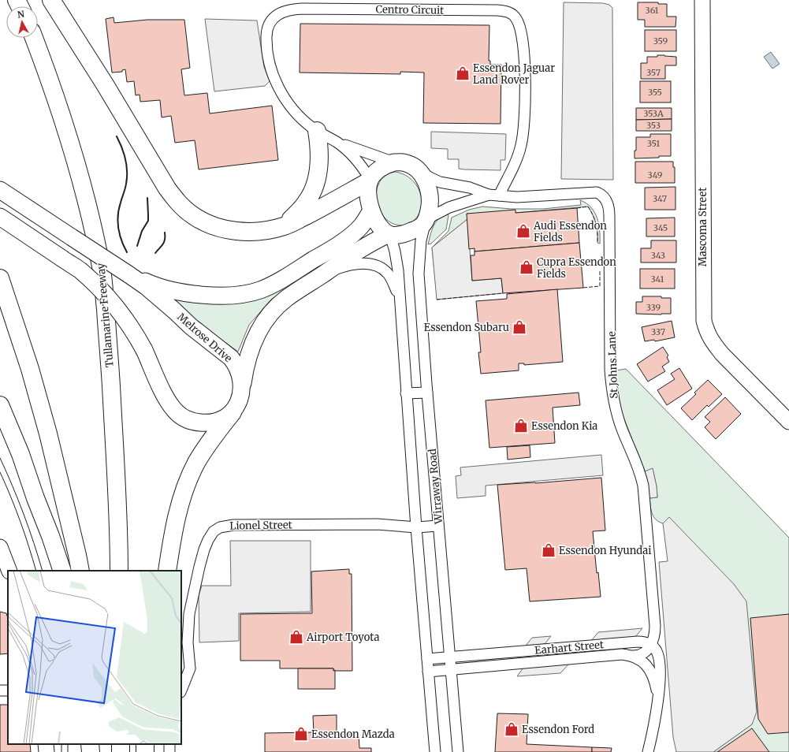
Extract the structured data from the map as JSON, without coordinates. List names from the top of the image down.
{
  "streets": {
    "highway": ["Tullamarine Freeway"],
    "main road": ["Mascoma Street", "Melrose Drive"],
    "street": [
      "Centro Circuit",
      "St Johns Lane",
      "Wirraway Road",
      "Lionel Street",
      "Earhart Street"
    ]
  },
  "crossings": [
    ["Centro Circuit", "St Johns Lane"],
    ["Centro Circuit", "Wirraway Road"],
    ["St Johns Lane", "Wirraway Road"],
    ["St Johns Lane", "Earhart Street"],
    ["Wirraway Road", "Lionel Street"],
    ["Wirraway Road", "Earhart Street"]
  ],
  "places": {
    "shop": [
      "Essendon Jaguar Land Rover",
      "Audi Essendon Fields",
      "Cupra Essendon Fields",
      "Essendon Subaru",
      "Essendon Kia",
      "Essendon Hyundai",
      "Airport Toyota",
      "Essendon Ford",
      "Essendon Mazda"
    ]
  },
  "house_numbers": [
    "361",
    "359",
    "357",
    "355",
    "353A",
    "353",
    "351",
    "349",
    "347",
    "345",
    "343",
    "341",
    "339",
    "337"
  ],
  "north": "top"
}
